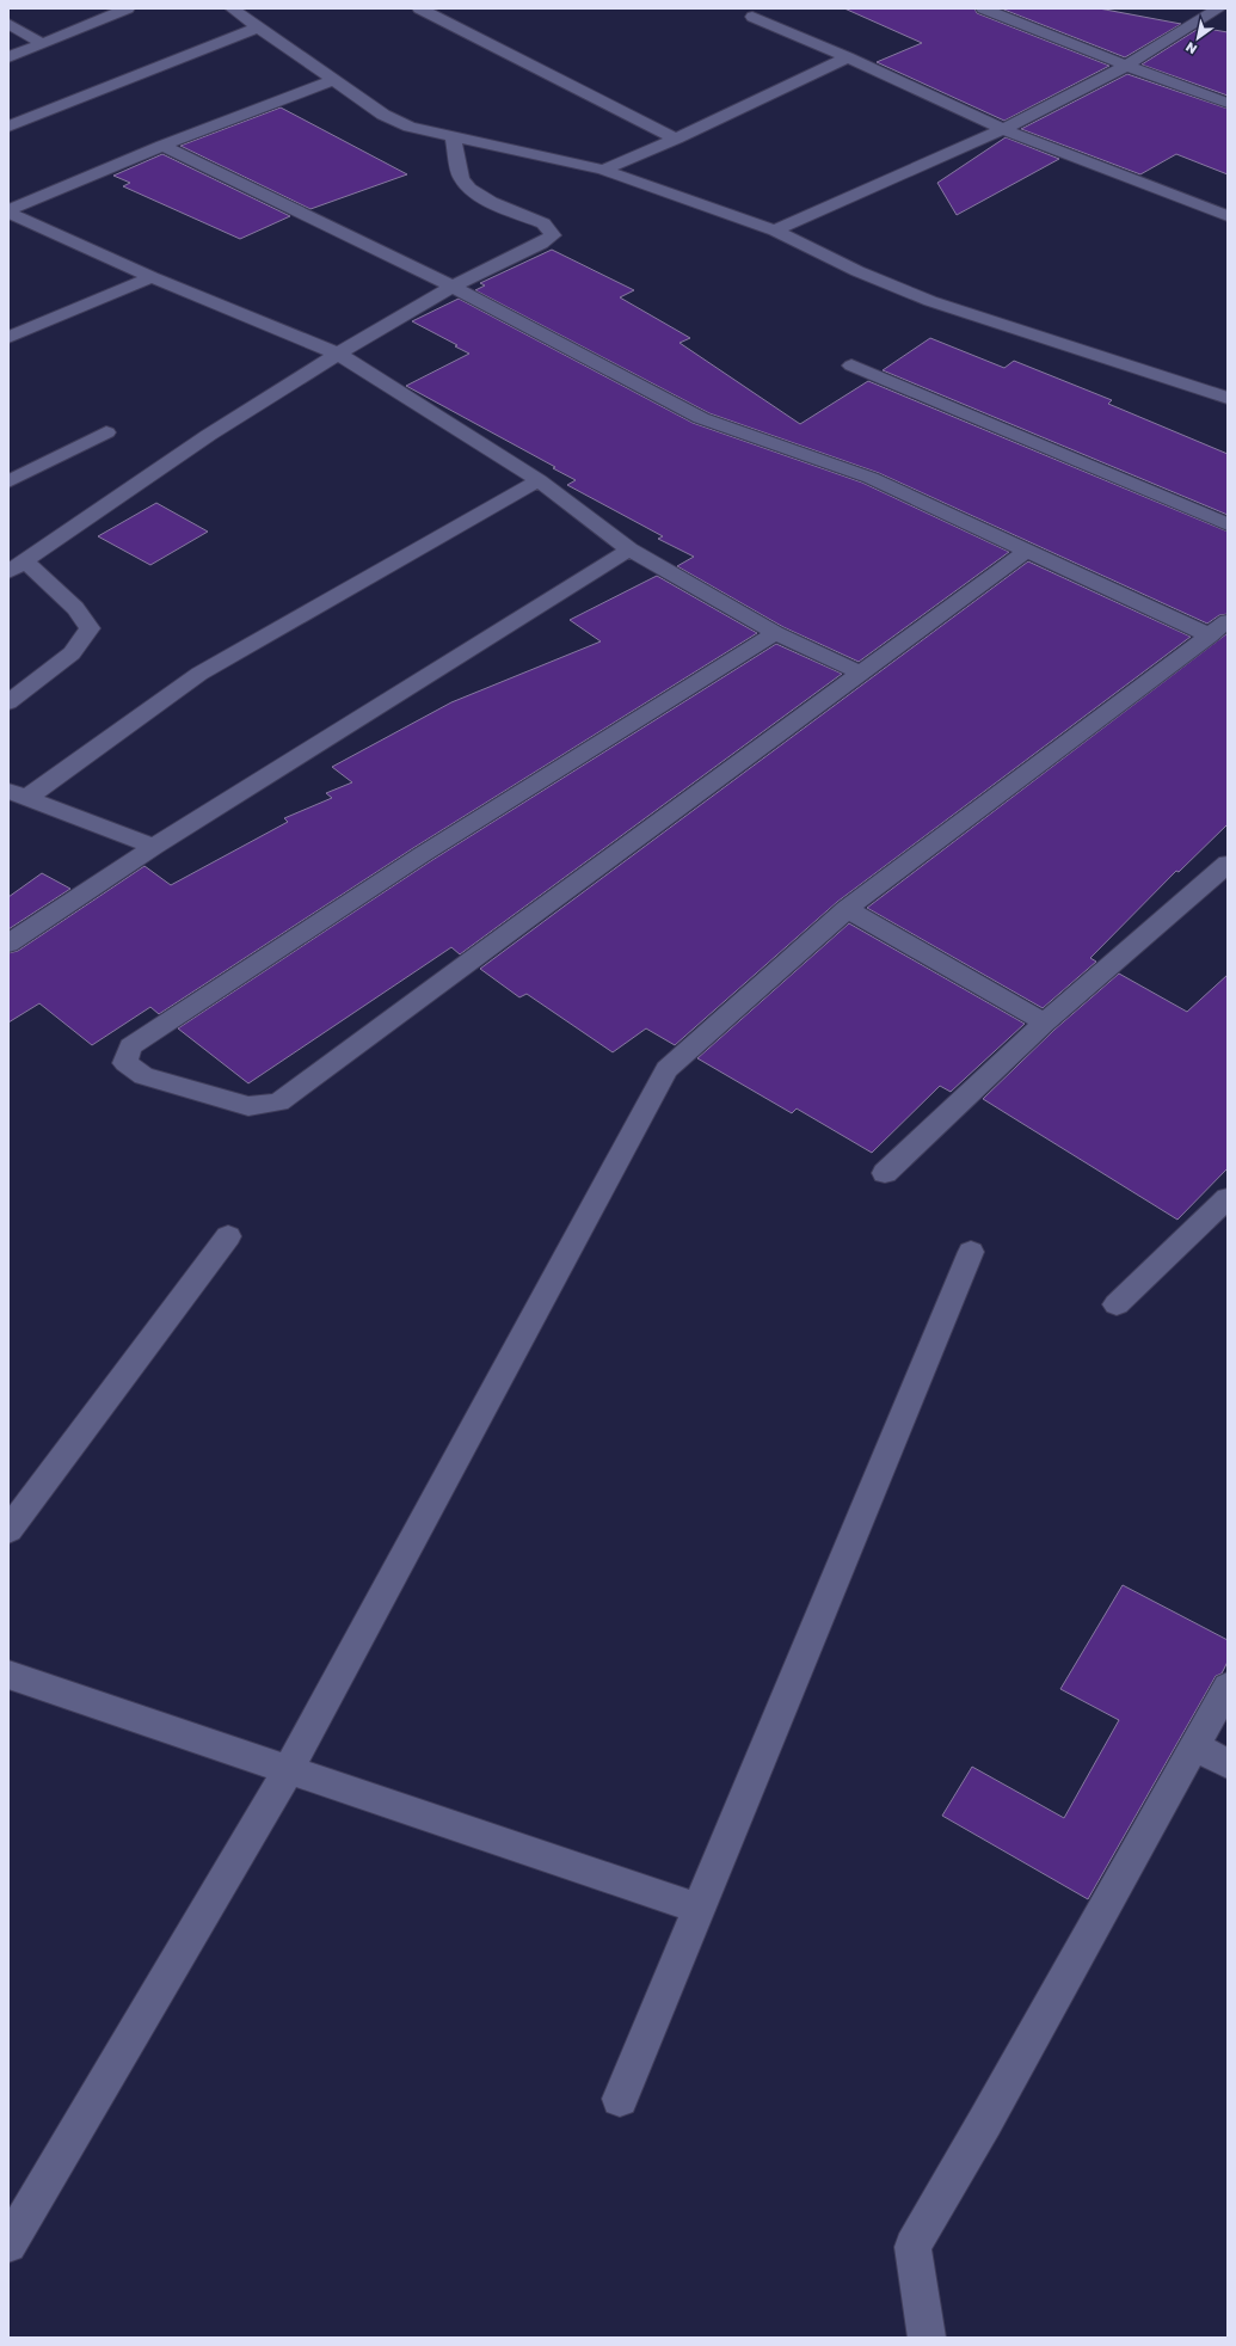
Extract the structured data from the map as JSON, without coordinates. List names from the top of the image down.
{
  "north": "bottom left"
}
